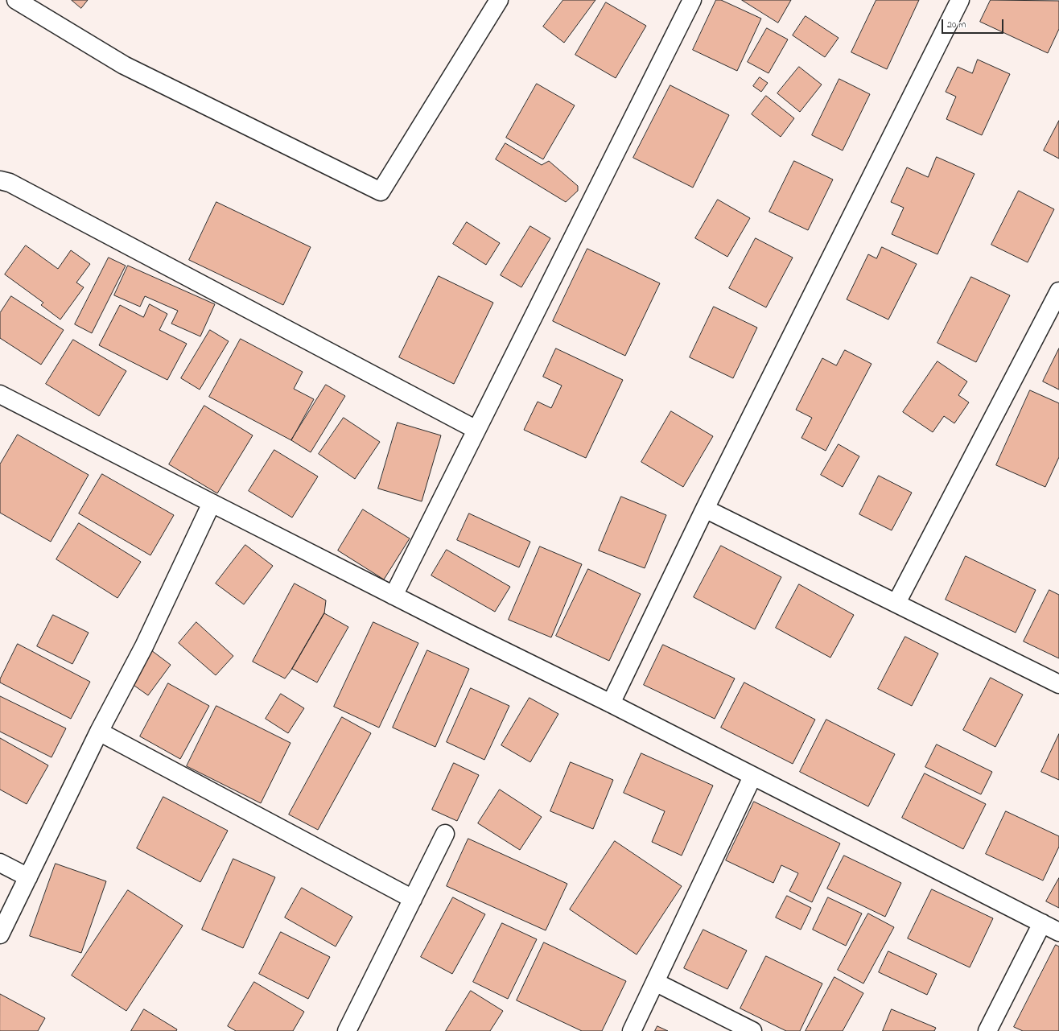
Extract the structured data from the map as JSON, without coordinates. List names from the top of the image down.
{
  "scale_bar": "20 m"
}
